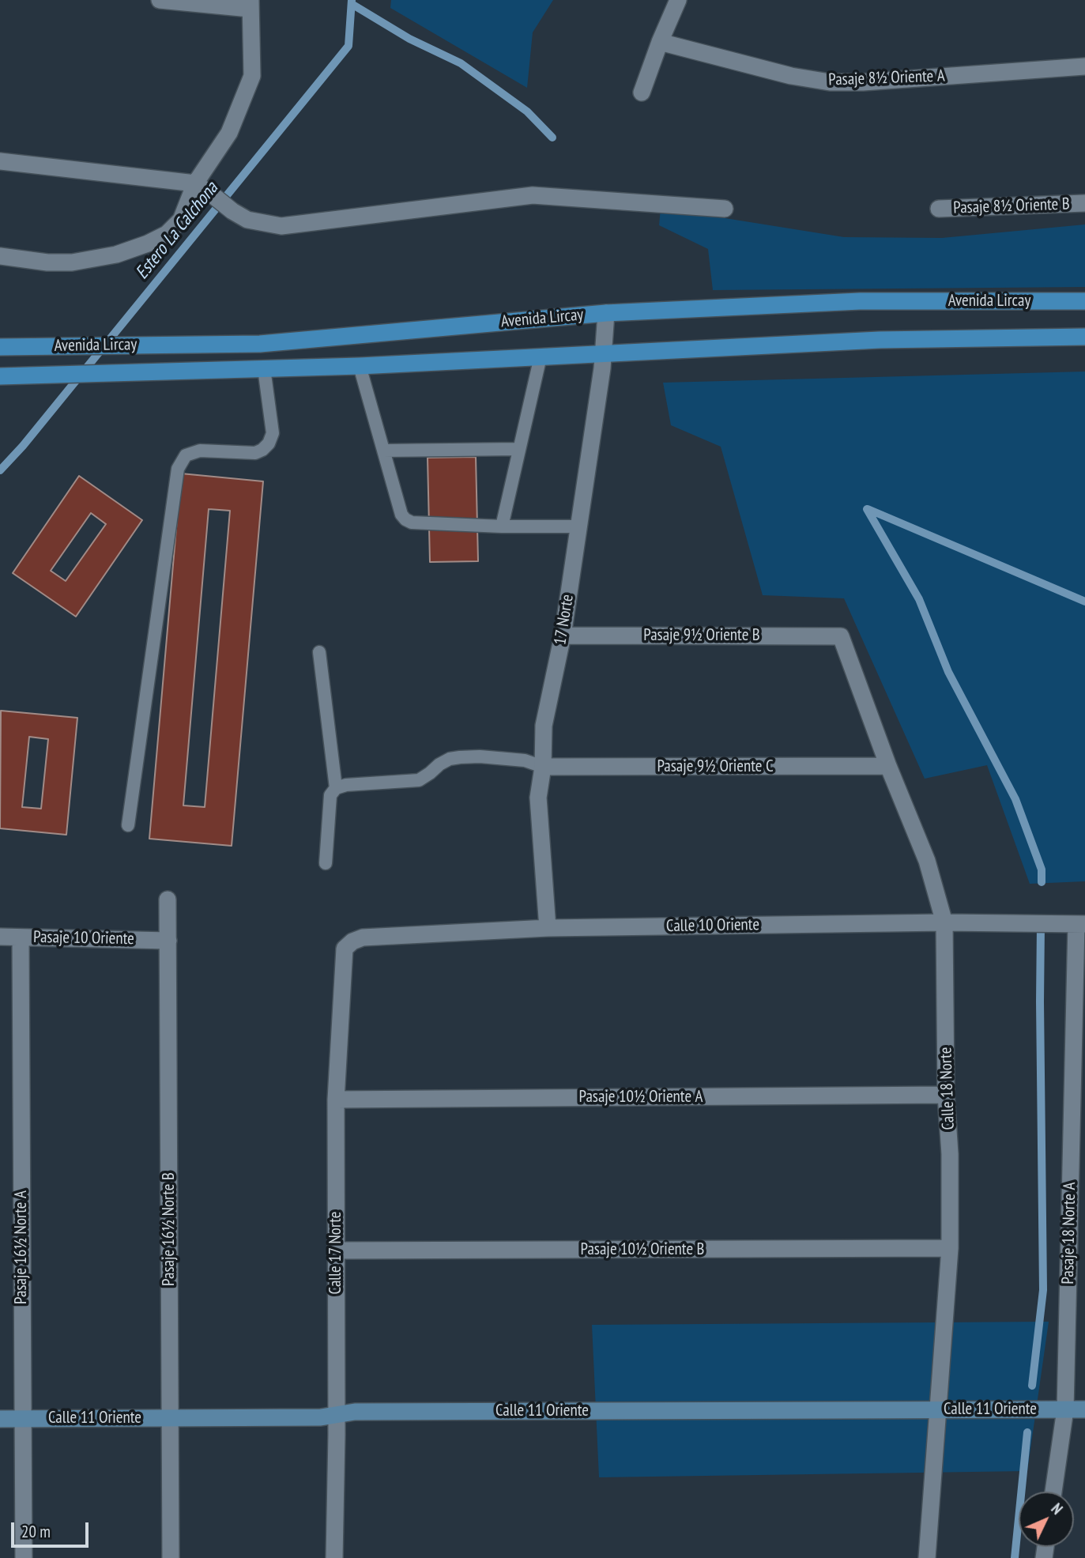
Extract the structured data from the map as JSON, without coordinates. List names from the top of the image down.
{
  "streets": {
    "main road": ["Avenida Lircay", "Calle 11 Oriente"],
    "street": [
      "Pasaje 8½ Oriente A",
      "Pasaje 8½ Oriente B",
      "17 Norte",
      "Pasaje 9½ Oriente B",
      "Pasaje 9½ Oriente C",
      "Calle 10 Oriente",
      "Pasaje 10 Oriente",
      "Calle 18 Norte",
      "Pasaje 10½ Oriente A",
      "Pasaje 16½ Norte B",
      "Pasaje 18 Norte A",
      "Pasaje 16½ Norte A",
      "Pasaje 10½ Oriente B",
      "Calle 17 Norte"
    ]
  },
  "crossings": [
    ["Avenida Lircay", "17 Norte"],
    ["17 Norte", "Pasaje 9½ Oriente B"],
    ["17 Norte", "Pasaje 9½ Oriente C"],
    ["17 Norte", "Calle 10 Oriente"],
    ["Pasaje 9½ Oriente B", "Calle 18 Norte"],
    ["Pasaje 9½ Oriente C", "Calle 18 Norte"],
    ["Calle 10 Oriente", "Calle 18 Norte"],
    ["Calle 10 Oriente", "Pasaje 18 Norte A"],
    ["Calle 10 Oriente", "Calle 17 Norte"],
    ["Pasaje 10 Oriente", "Pasaje 16½ Norte B"],
    ["Pasaje 10 Oriente", "Pasaje 16½ Norte A"],
    ["Calle 18 Norte", "Pasaje 10½ Oriente A"],
    ["Calle 18 Norte", "Pasaje 10½ Oriente B"],
    ["Calle 18 Norte", "Calle 11 Oriente"],
    ["Pasaje 10½ Oriente A", "Calle 17 Norte"],
    ["Pasaje 16½ Norte B", "Calle 11 Oriente"],
    ["Pasaje 18 Norte A", "Calle 11 Oriente"],
    ["Pasaje 16½ Norte A", "Calle 11 Oriente"],
    ["Pasaje 10½ Oriente B", "Calle 17 Norte"],
    ["Calle 17 Norte", "Calle 11 Oriente"]
  ],
  "water": ["Estero La Calchona"],
  "scale_bar": "20 m",
  "north": "top right"
}
